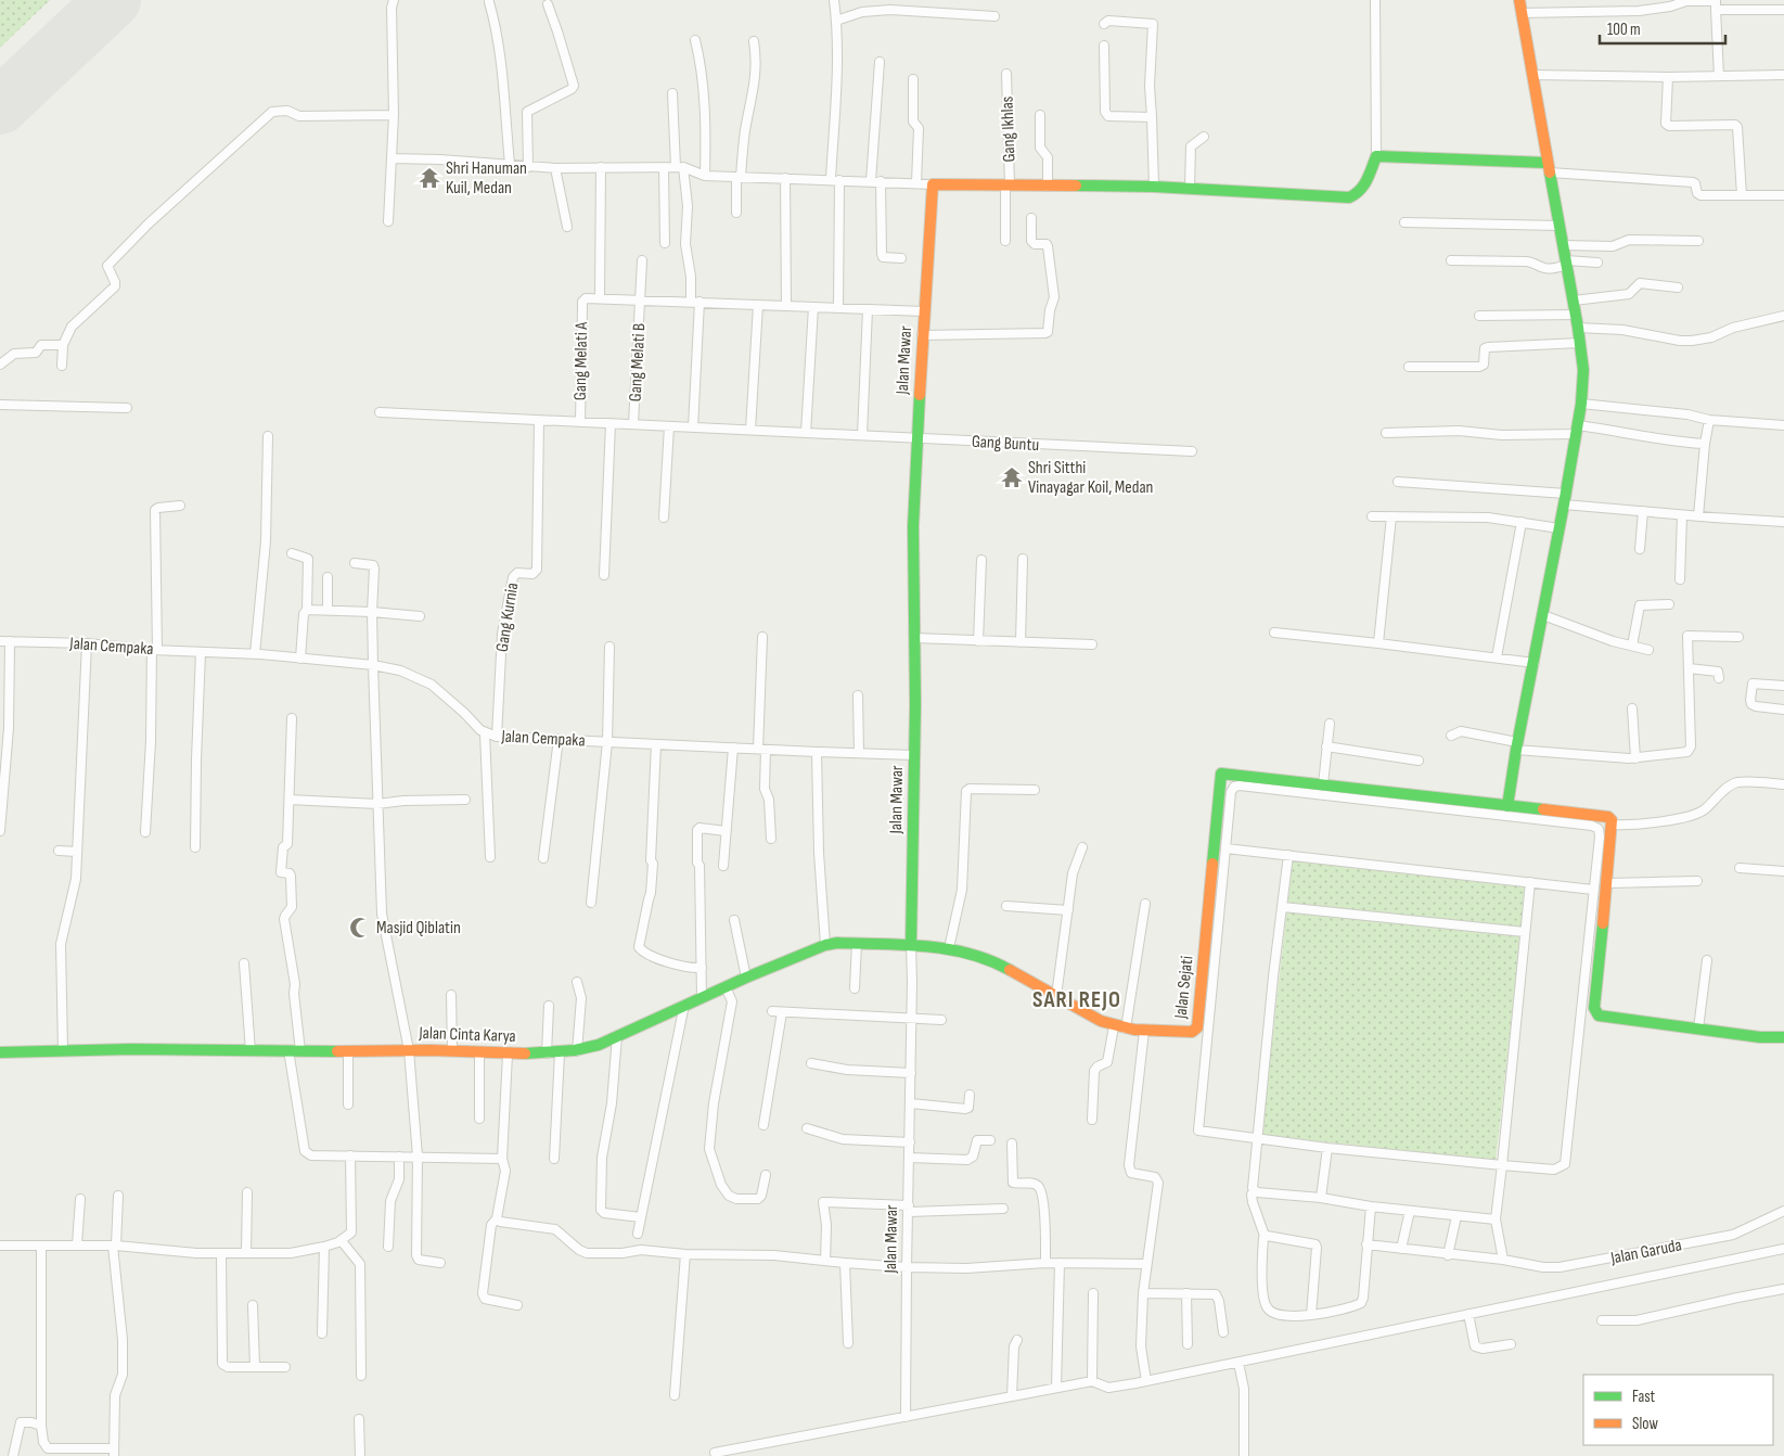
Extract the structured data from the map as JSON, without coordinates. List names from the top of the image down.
{
  "streets": {
    "street": [
      "Gang Ikhlas",
      "Jalan Mawar",
      "Gang Melati A",
      "Gang Melati B",
      "Gang Buntu",
      "Gang Kurnia",
      "Jalan Cempaka",
      "Jalan Sejati",
      "Jalan Cinta Karya",
      "Jalan Garuda"
    ]
  },
  "crossings": [
    ["Jalan Mawar", "Gang Buntu"],
    ["Jalan Mawar", "Jalan Cempaka"],
    ["Jalan Mawar", "Jalan Sejati"],
    ["Jalan Mawar", "Jalan Cinta Karya"],
    ["Gang Melati A", "Gang Buntu"],
    ["Gang Melati B", "Gang Buntu"],
    ["Gang Buntu", "Gang Kurnia"],
    ["Gang Kurnia", "Jalan Cempaka"],
    ["Jalan Sejati", "Jalan Cinta Karya"]
  ],
  "districts": ["SARI REJO"],
  "places": {
    "temple": ["Shri Hanuman Kuil, Medan", "Shri Sitthi Vinayagar Koil, Medan"],
    "mosque": ["Masjid Qiblatin"]
  },
  "legend": ["Fast", "Slow"],
  "scale_bar": "100 m"
}
